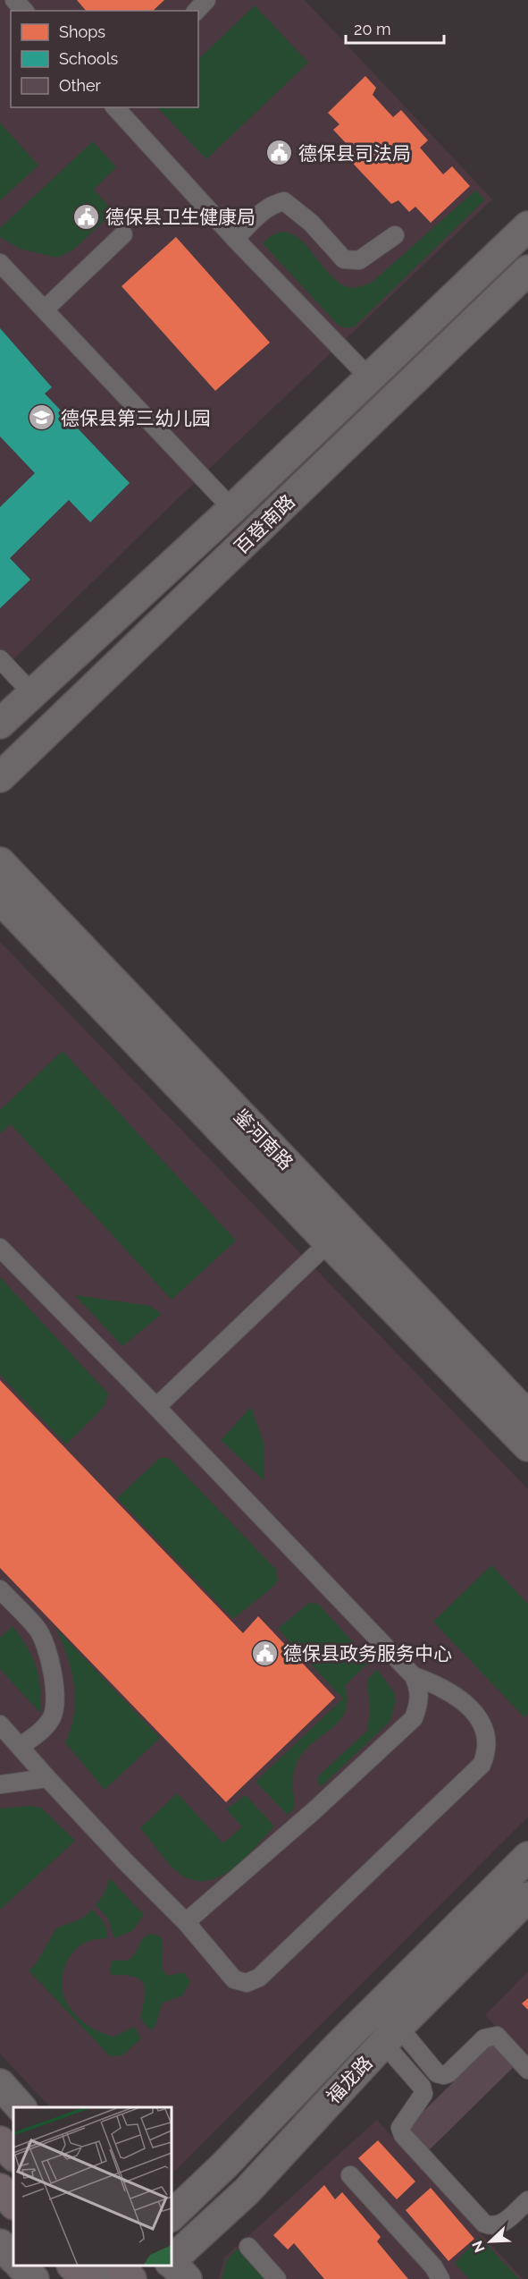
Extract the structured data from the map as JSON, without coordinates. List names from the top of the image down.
{
  "streets": {
    "street": ["百登南路", "鉴河南路", "福龙路"]
  },
  "places": {
    "public building": ["德保县司法局", "德保县卫生健康局", "德保县政务服务中心"],
    "school or university": ["德保县第三幼儿园"]
  },
  "legend": ["Shops", "Schools", "Other"],
  "scale_bar": "20 m",
  "north": "bottom left"
}
